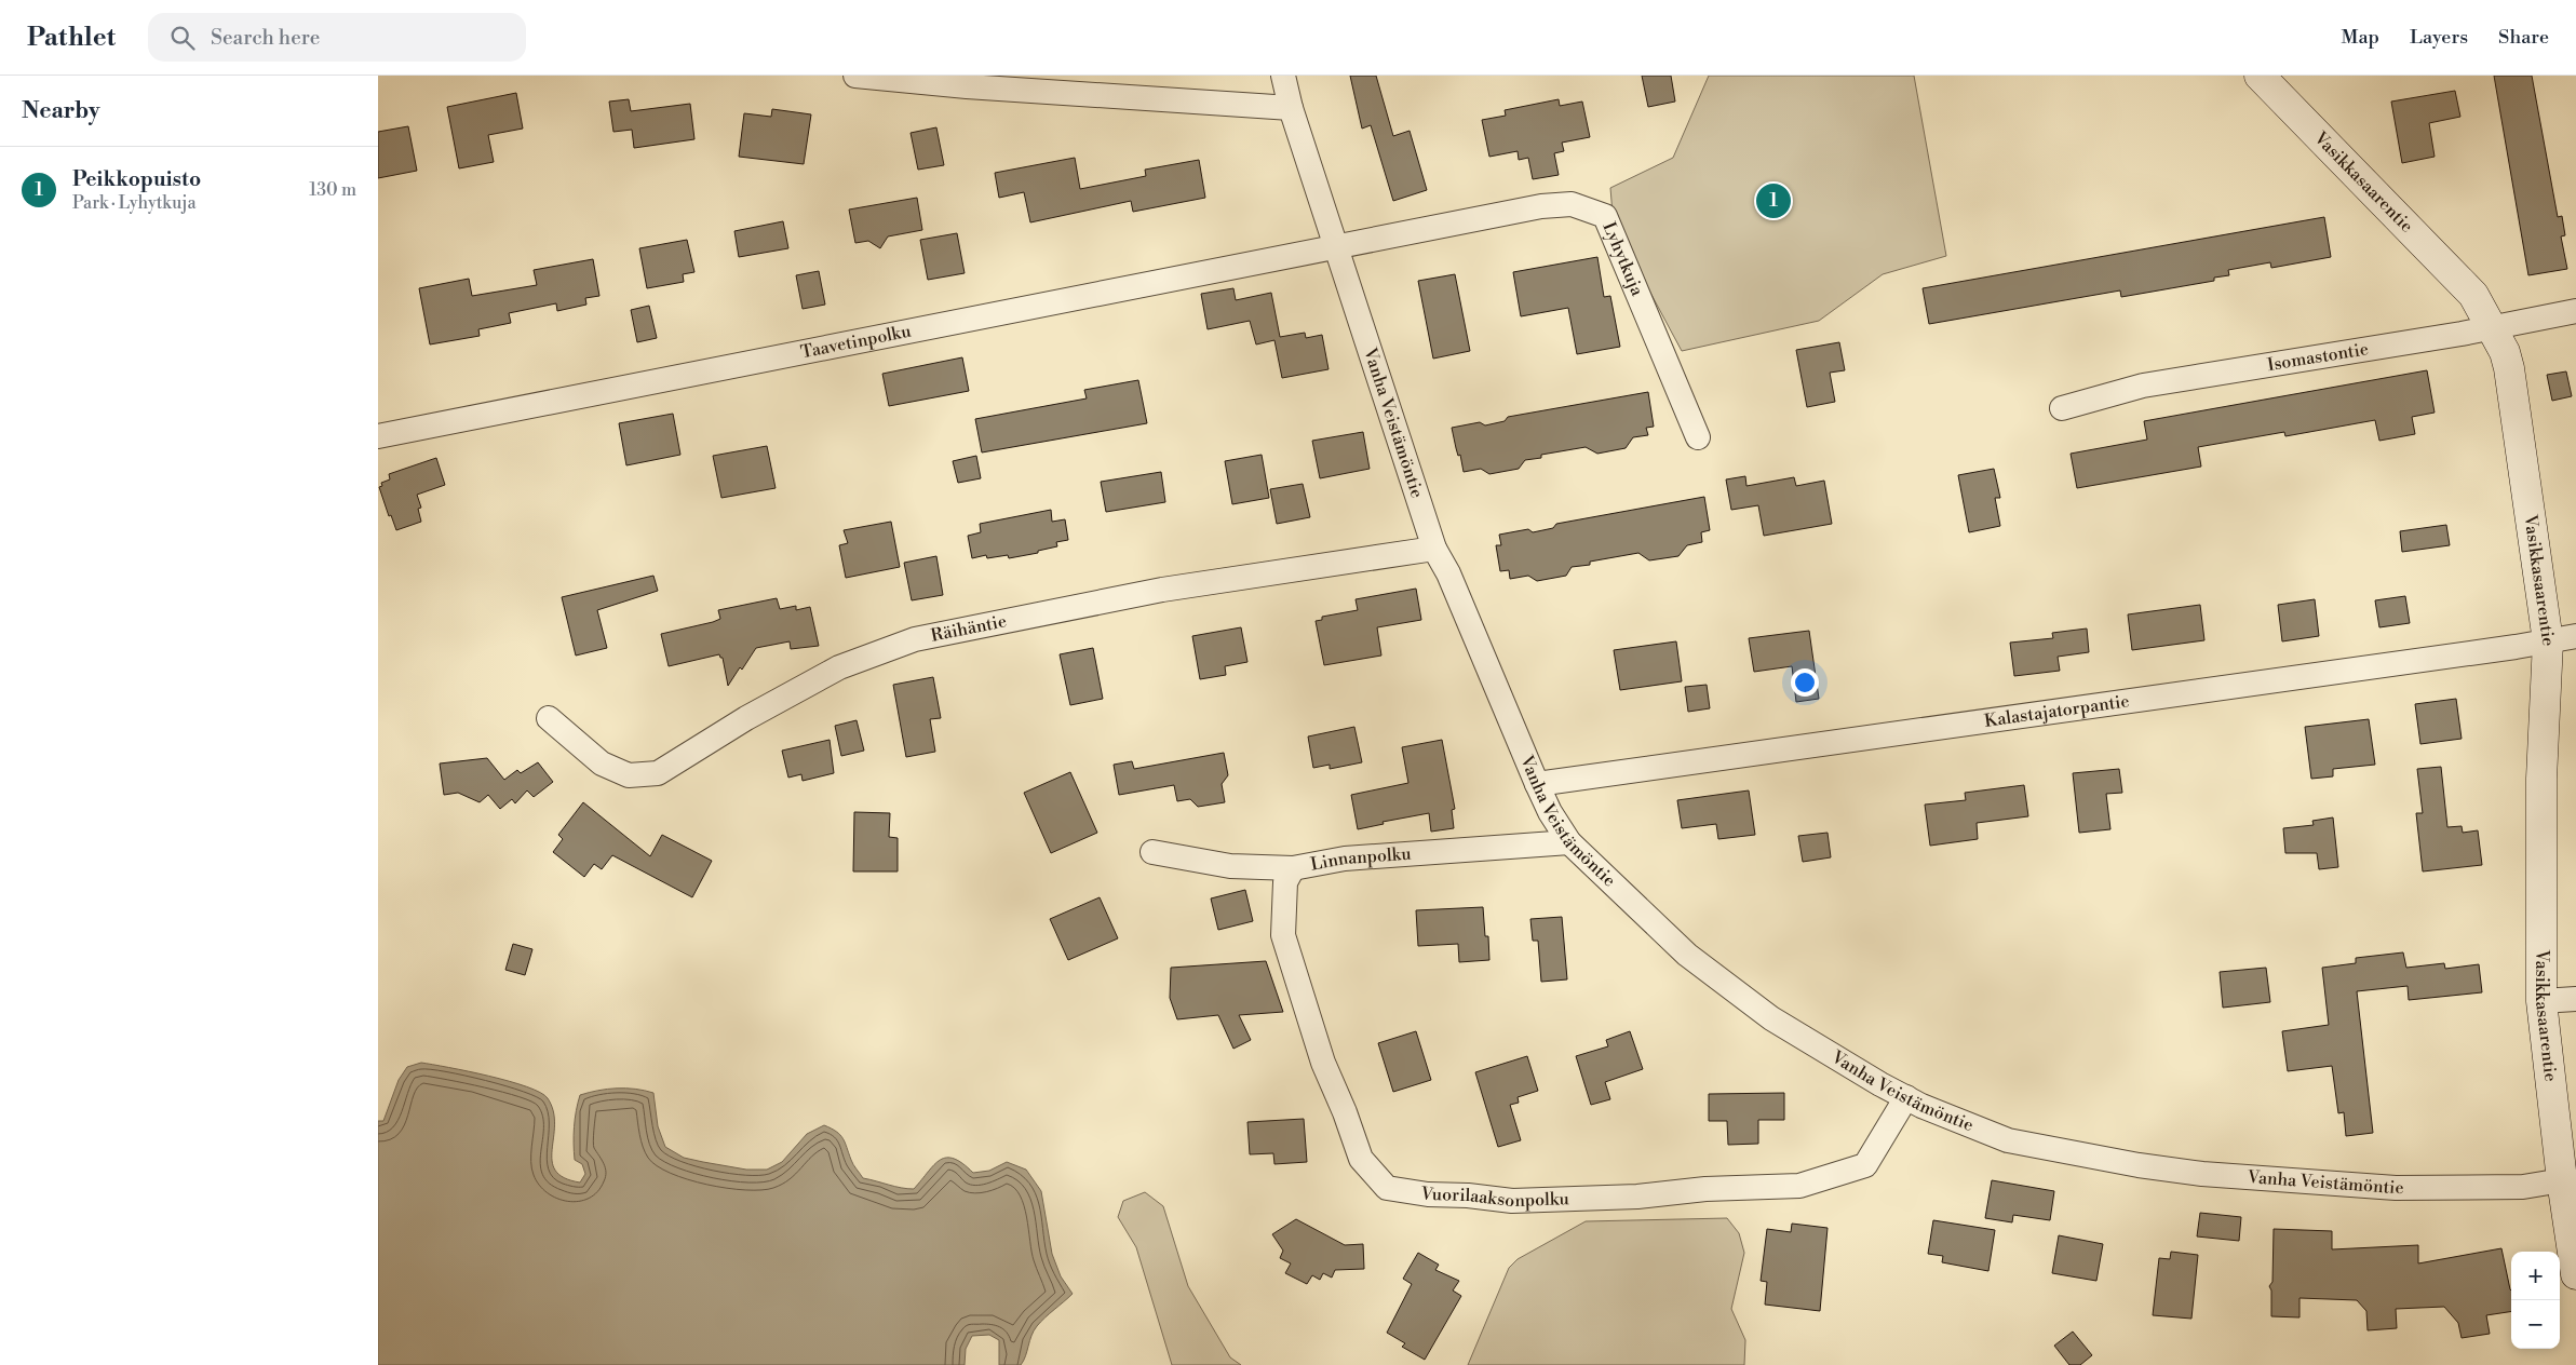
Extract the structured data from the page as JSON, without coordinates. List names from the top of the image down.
{
  "streets": {
    "street": [
      "Vasikkasaarentie",
      "Lyhytkuja",
      "Taavetinpolku",
      "Isomastontie",
      "Vanha Veistämöntie",
      "Räihäntie",
      "Kalastajatorpantie",
      "Linnanpolku",
      "Vuorilaaksonpolku"
    ]
  },
  "crossings": [
    ["Vasikkasaarentie", "Isomastontie"],
    ["Vasikkasaarentie", "Vanha Veistämöntie"],
    ["Vasikkasaarentie", "Kalastajatorpantie"],
    ["Lyhytkuja", "Taavetinpolku"],
    ["Lyhytkuja", "Vanha Veistämöntie"],
    ["Taavetinpolku", "Vanha Veistämöntie"],
    ["Vanha Veistämöntie", "Räihäntie"],
    ["Vanha Veistämöntie", "Kalastajatorpantie"],
    ["Vanha Veistämöntie", "Linnanpolku"],
    ["Vanha Veistämöntie", "Vuorilaaksonpolku"],
    ["Linnanpolku", "Vuorilaaksonpolku"]
  ],
  "page": {
    "header": "Pathlet",
    "search": "Search here",
    "nav": ["Map", "Layers", "Share"],
    "heading": "Nearby",
    "list": [
      {
        "mark": "1",
        "name": "Peikkopuisto",
        "note": "Park · Lyhytkuja",
        "value": "130 m"
      }
    ],
    "pins": "1",
    "map_buttons": ["+", "−"]
  }
}
